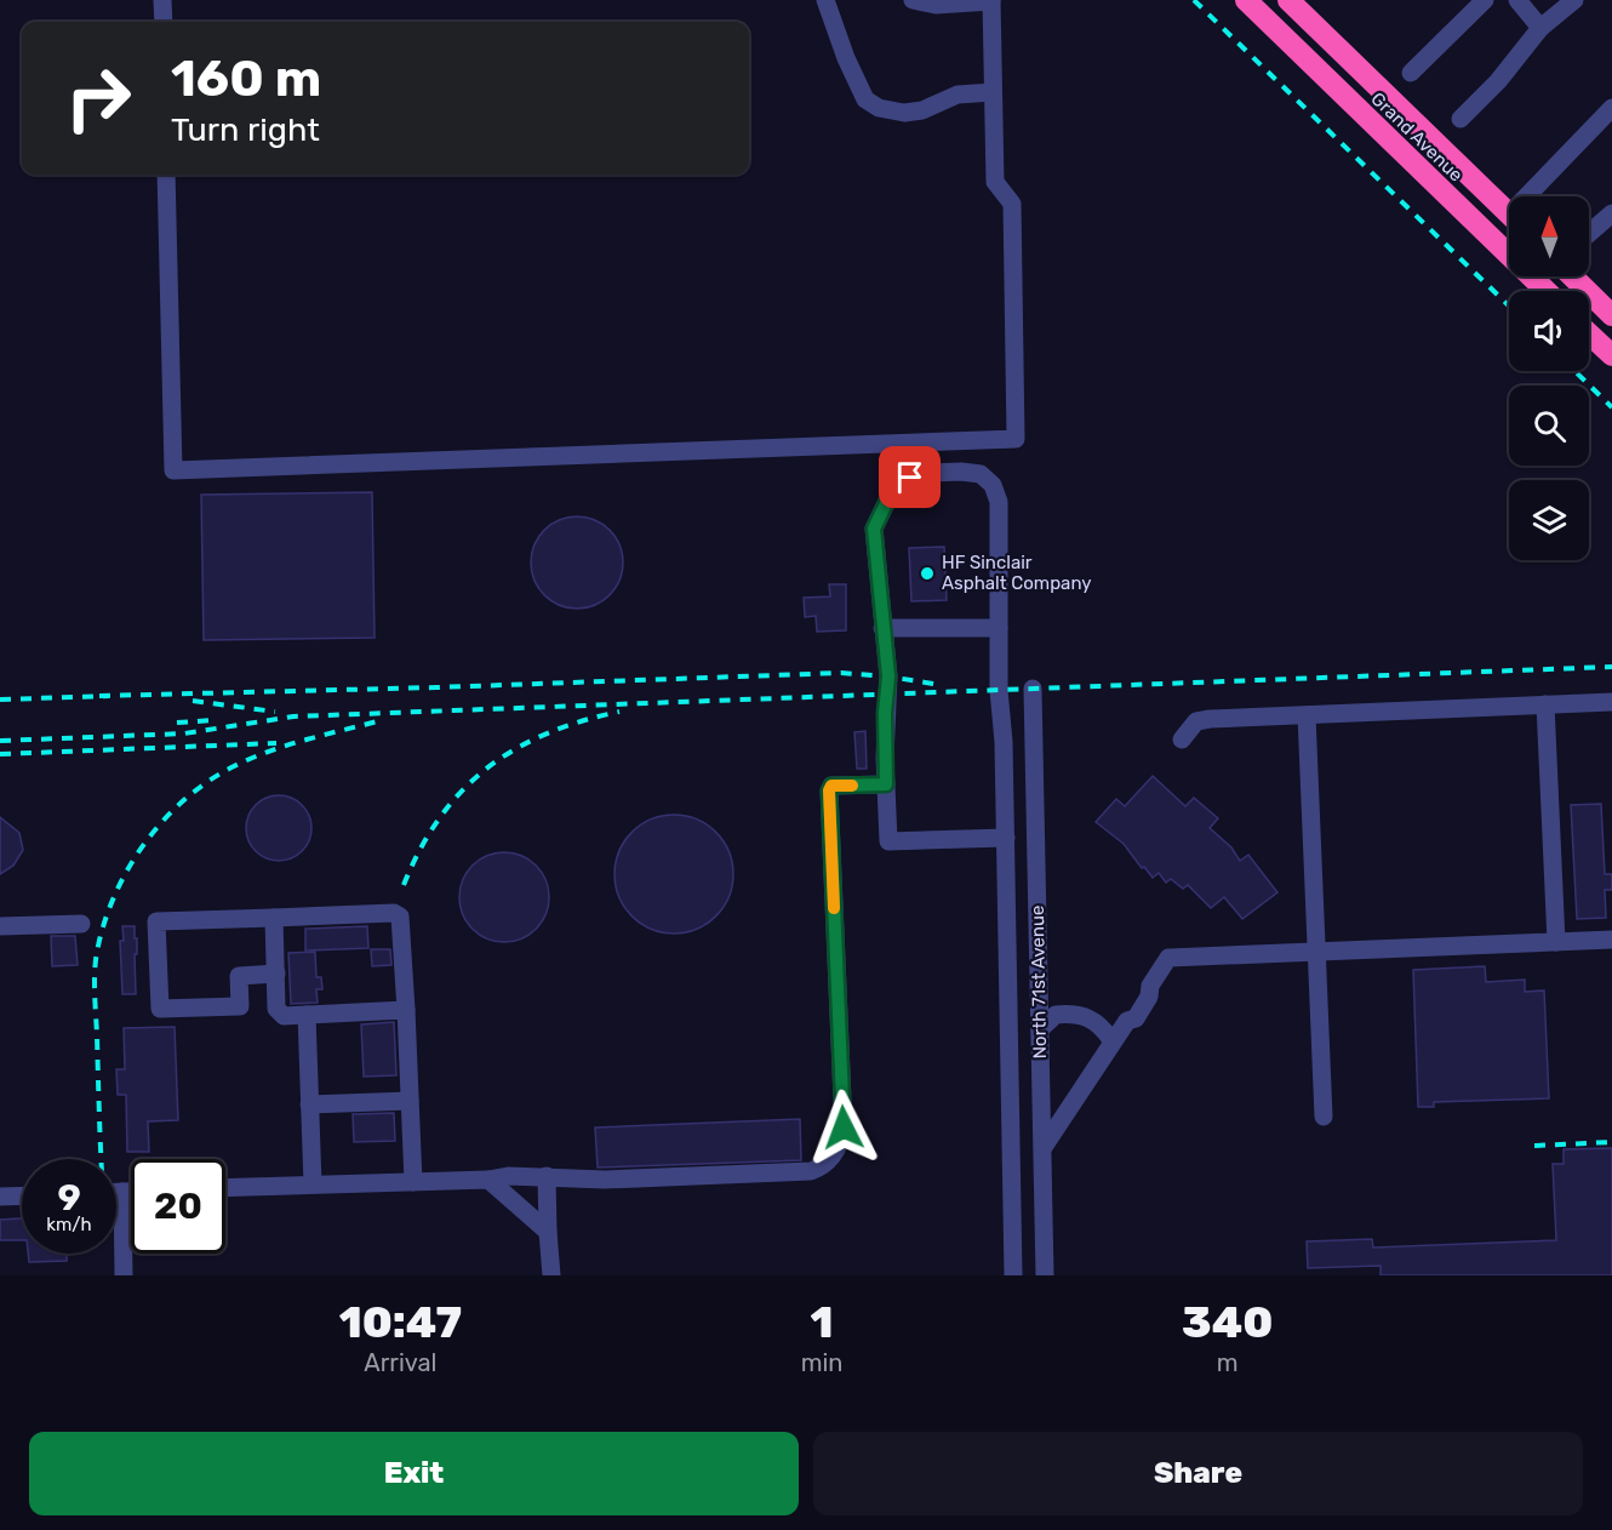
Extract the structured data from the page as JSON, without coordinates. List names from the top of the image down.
{
  "streets": {
    "highway": ["Grand Avenue"],
    "lane": ["North 71st Avenue"]
  },
  "places": ["HF Sinclair Asphalt Company"],
  "north": "top",
  "page": {
    "turn": ["160 m", "Turn right"],
    "speed": "9 km/h",
    "limit": "20",
    "eta": [
      "10:47",
      "Arrival",
      "1",
      "min",
      "340",
      "m"
    ],
    "buttons": ["Exit", "Share"]
  }
}
